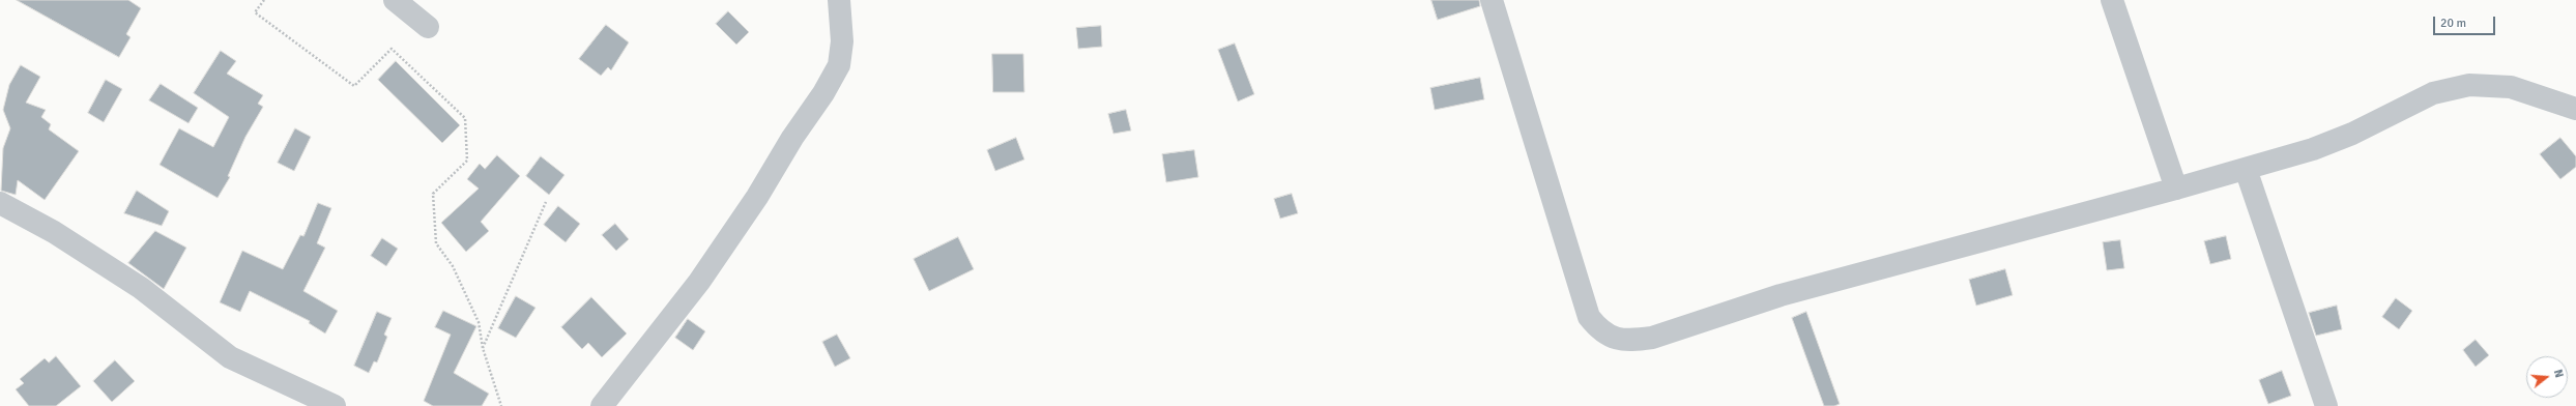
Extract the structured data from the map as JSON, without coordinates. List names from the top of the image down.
{
  "scale_bar": "20 m",
  "north": "right"
}
